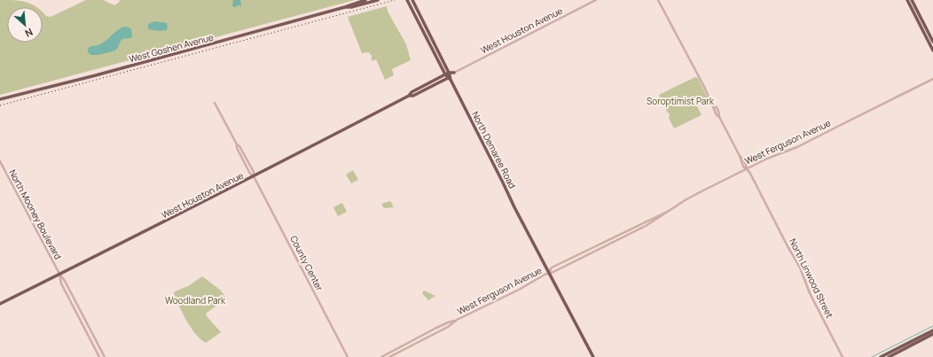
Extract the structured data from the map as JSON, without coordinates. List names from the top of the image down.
{
  "streets": {
    "main road": ["West Houston Avenue", "West Goshen Avenue", "North Demaree Road"],
    "street": [
      "West Ferguson Avenue",
      "North Mooney Boulevard",
      "County Center",
      "North Linwood Street"
    ]
  },
  "crossings": [
    ["West Houston Avenue", "North Demaree Road"],
    ["West Houston Avenue", "North Mooney Boulevard"],
    ["West Houston Avenue", "County Center"],
    ["West Ferguson Avenue", "North Demaree Road"],
    ["West Ferguson Avenue", "North Linwood Street"]
  ],
  "parks": ["Soroptimist Park", "Woodland Park"],
  "north": "bottom right"
}
